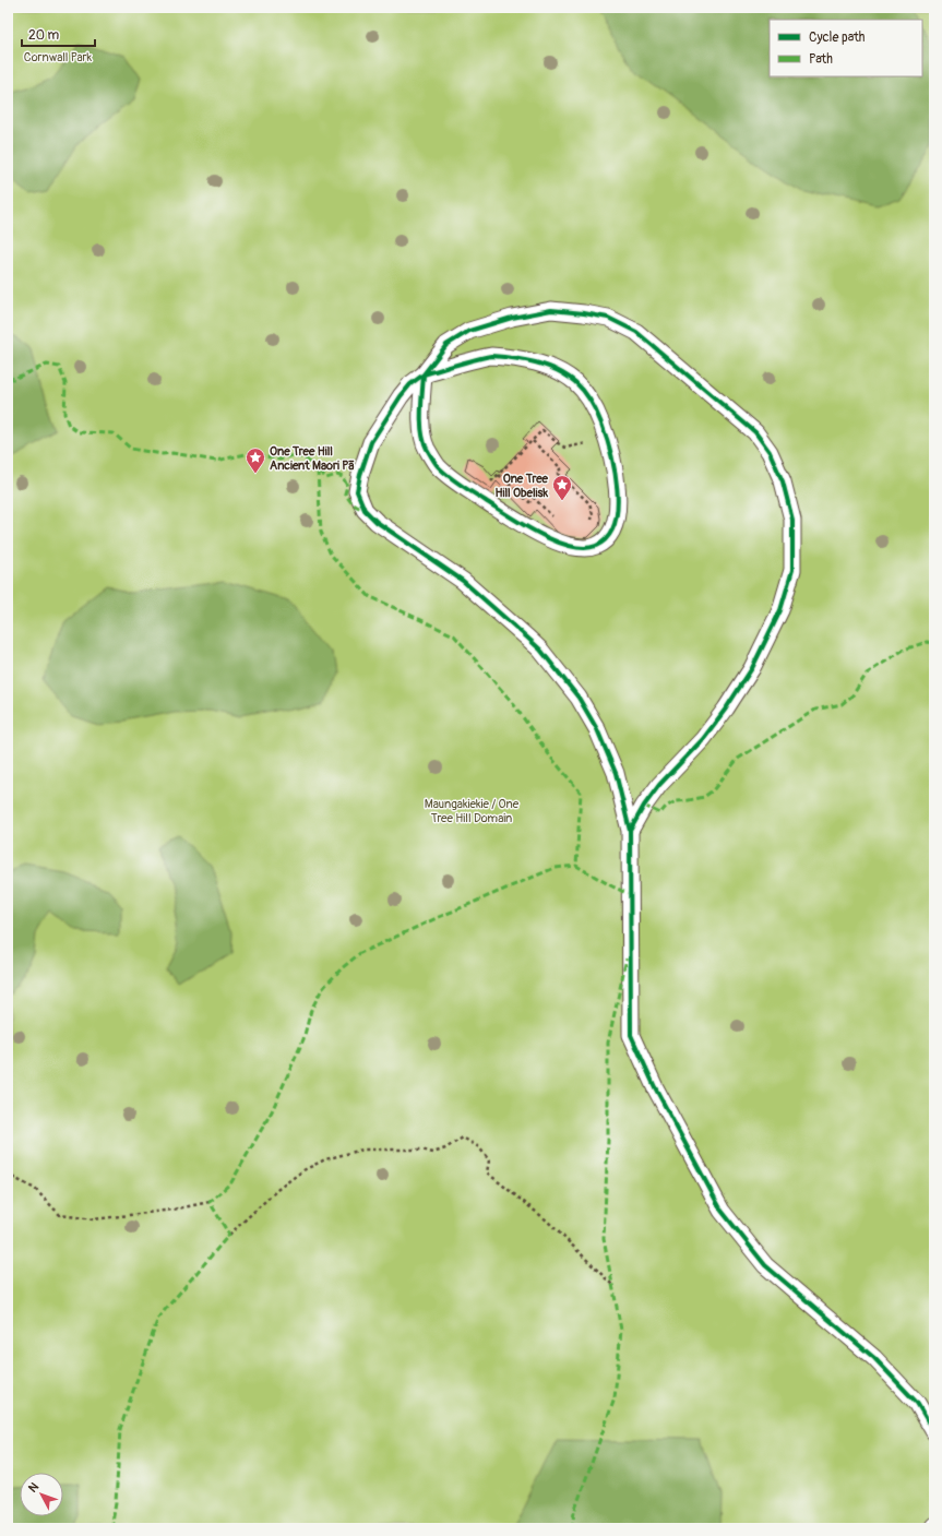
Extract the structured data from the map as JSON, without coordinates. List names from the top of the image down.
{
  "parks": ["Cornwall Park", "Maungakiekie / One Tree Hill Domain"],
  "places": {
    "place": ["One Tree Hill Ancient Maori Pā", "One Tree Hill Obelisk"]
  },
  "legend": ["Cycle path", "Path"],
  "scale_bar": "20 m",
  "north": "top left"
}
